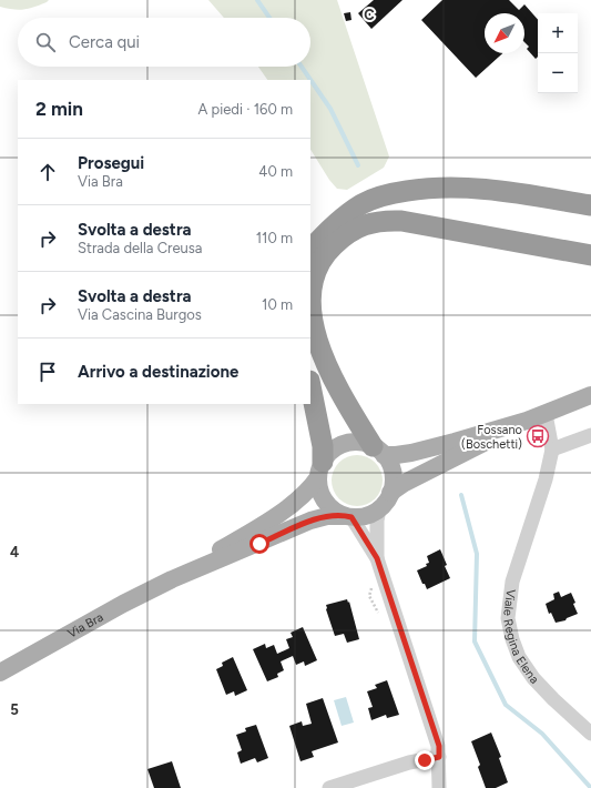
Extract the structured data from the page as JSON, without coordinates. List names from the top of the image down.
{
  "streets": {
    "main road": ["Via Bra"],
    "street": ["Viale Regina Elena"]
  },
  "places": {
    "bus stop": ["Fossano (Boschetti)"]
  },
  "north": "bottom left",
  "page": {
    "map_buttons": ["+", "−"],
    "search": "Cerca qui",
    "heading": ["2 min", "A piedi · 160 m"],
    "list": [
      ["Prosegui", "Via Bra", "40 m"],
      ["Svolta a destra", "Strada della Creusa", "110 m"],
      ["Svolta a destra", "Via Cascina Burgos", "10 m"],
      "Arrivo a destinazione"
    ]
  },
  "grid": {
    "columns": ["C"],
    "rows": ["4", "5"]
  }
}
